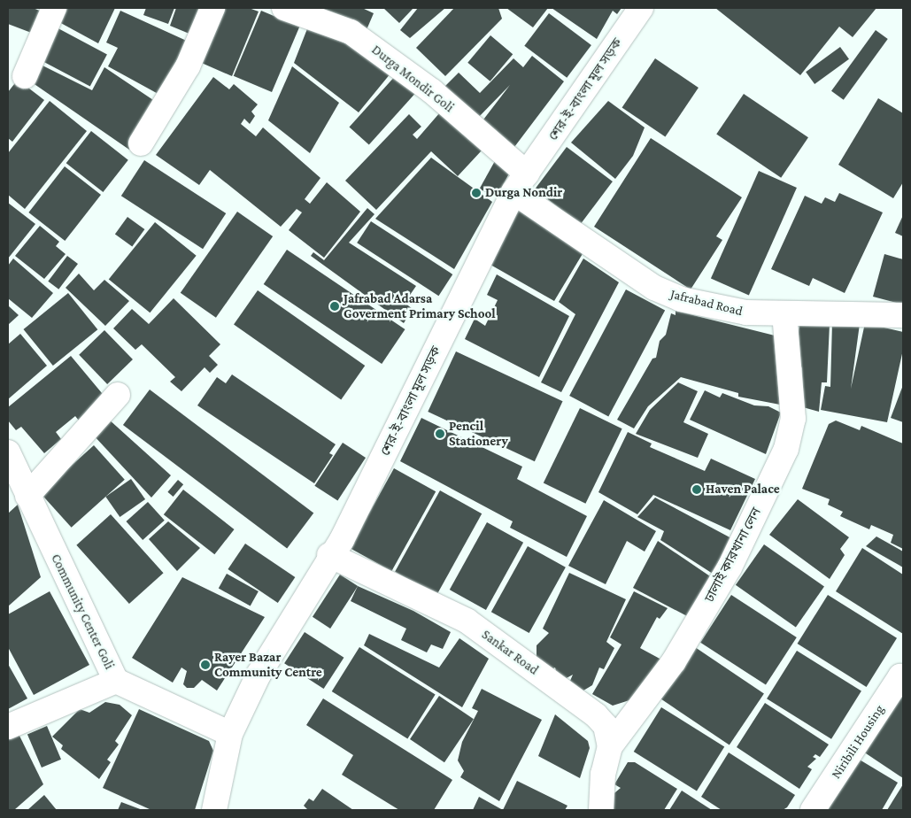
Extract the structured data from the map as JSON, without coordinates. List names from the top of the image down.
{
  "streets": {
    "street": [
      "Durga Mondir Goli",
      "শের-ই-বাংলা মূল সড়ক",
      "Jafrabad Road",
      "ঢালাই কারখানা লেন",
      "Community Center Goli",
      "Sankar Road",
      "Niribili Housing"
    ]
  },
  "crossings": [
    ["Durga Mondir Goli", "শের-ই-বাংলা মূল সড়ক"],
    ["Durga Mondir Goli", "Jafrabad Road"],
    ["শের-ই-বাংলা মূল সড়ক", "Jafrabad Road"],
    ["শের-ই-বাংলা মূল সড়ক", "Community Center Goli"],
    ["শের-ই-বাংলা মূল সড়ক", "Sankar Road"],
    ["Jafrabad Road", "ঢালাই কারখানা লেন"],
    ["ঢালাই কারখানা লেন", "Sankar Road"]
  ],
  "places": [
    "Durga Nondir",
    "Jafrabad Adarsa Goverment Primary School",
    "Pencil Stationery",
    "Haven Palace",
    "Rayer Bazar Community Centre"
  ]
}
